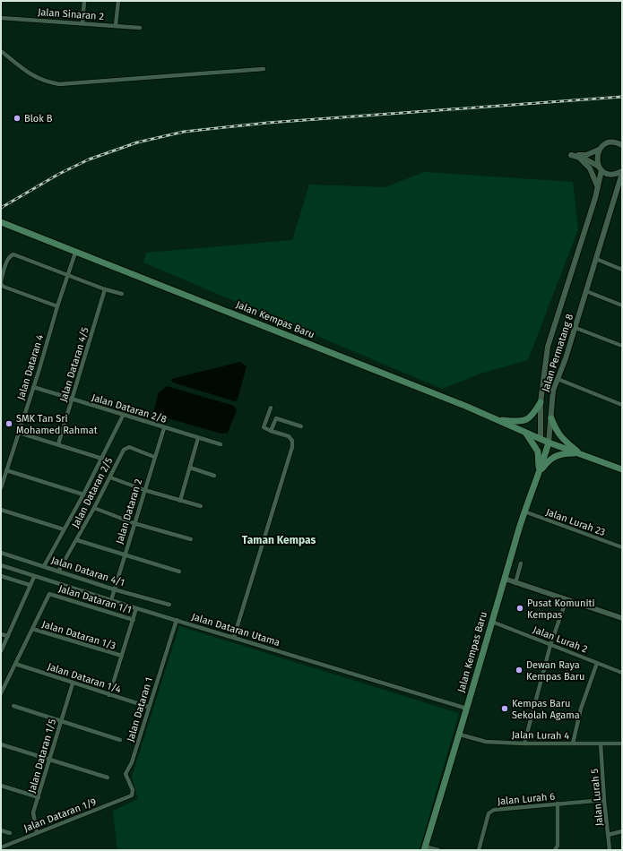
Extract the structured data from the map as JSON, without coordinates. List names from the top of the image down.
{
  "streets": {
    "main road": ["Jalan Kempas Baru"],
    "street": [
      "Jalan Sinaran 2",
      "Jalan Permatang 8",
      "Jalan Dataran 4/5",
      "Jalan Dataran 4",
      "Jalan Dataran 2/8",
      "Jalan Dataran 2/5",
      "Jalan Dataran 2",
      "Jalan Lurah 23",
      "Jalan Dataran 4/1",
      "Jalan Dataran 1/1",
      "Jalan Dataran Utama",
      "Jalan Dataran 1/3",
      "Jalan Lurah 2",
      "Jalan Dataran 1/4",
      "Jalan Dataran 1",
      "Jalan Lurah 4",
      "Jalan Dataran 1/5",
      "Jalan Lurah 5",
      "Jalan Lurah 6",
      "Jalan Dataran 1/9"
    ]
  },
  "crossings": [
    ["Jalan Kempas Baru", "Jalan Permatang 8"],
    ["Jalan Kempas Baru", "Jalan Dataran 4"],
    ["Jalan Kempas Baru", "Jalan Lurah 23"],
    ["Jalan Kempas Baru", "Jalan Dataran Utama"],
    ["Jalan Kempas Baru", "Jalan Lurah 2"],
    ["Jalan Kempas Baru", "Jalan Lurah 4"],
    ["Jalan Dataran 4/5", "Jalan Dataran 2/8"],
    ["Jalan Dataran 4", "Jalan Dataran 2/8"],
    ["Jalan Dataran 2/8", "Jalan Dataran 2"],
    ["Jalan Dataran 2/5", "Jalan Dataran 2"],
    ["Jalan Dataran 2/5", "Jalan Dataran 4/1"],
    ["Jalan Dataran 2", "Jalan Dataran 4/1"],
    ["Jalan Dataran 2", "Jalan Dataran Utama"],
    ["Jalan Dataran 1/1", "Jalan Dataran 1/3"],
    ["Jalan Dataran Utama", "Jalan Dataran 1"],
    ["Jalan Dataran 1/4", "Jalan Dataran 1"],
    ["Jalan Dataran 1/4", "Jalan Dataran 1/5"],
    ["Jalan Dataran 1", "Jalan Dataran 1/9"],
    ["Jalan Lurah 4", "Jalan Lurah 5"],
    ["Jalan Dataran 1/5", "Jalan Dataran 1/9"],
    ["Jalan Lurah 5", "Jalan Lurah 6"]
  ],
  "districts": ["Taman Kempas"],
  "places": [
    "Blok B",
    "SMK Tan Sri Mohamed Rahmat",
    "Pusat Komuniti Kempas",
    "Dewan Raya Kempas Baru",
    "Kempas Baru Sekolah Agama"
  ]
}
